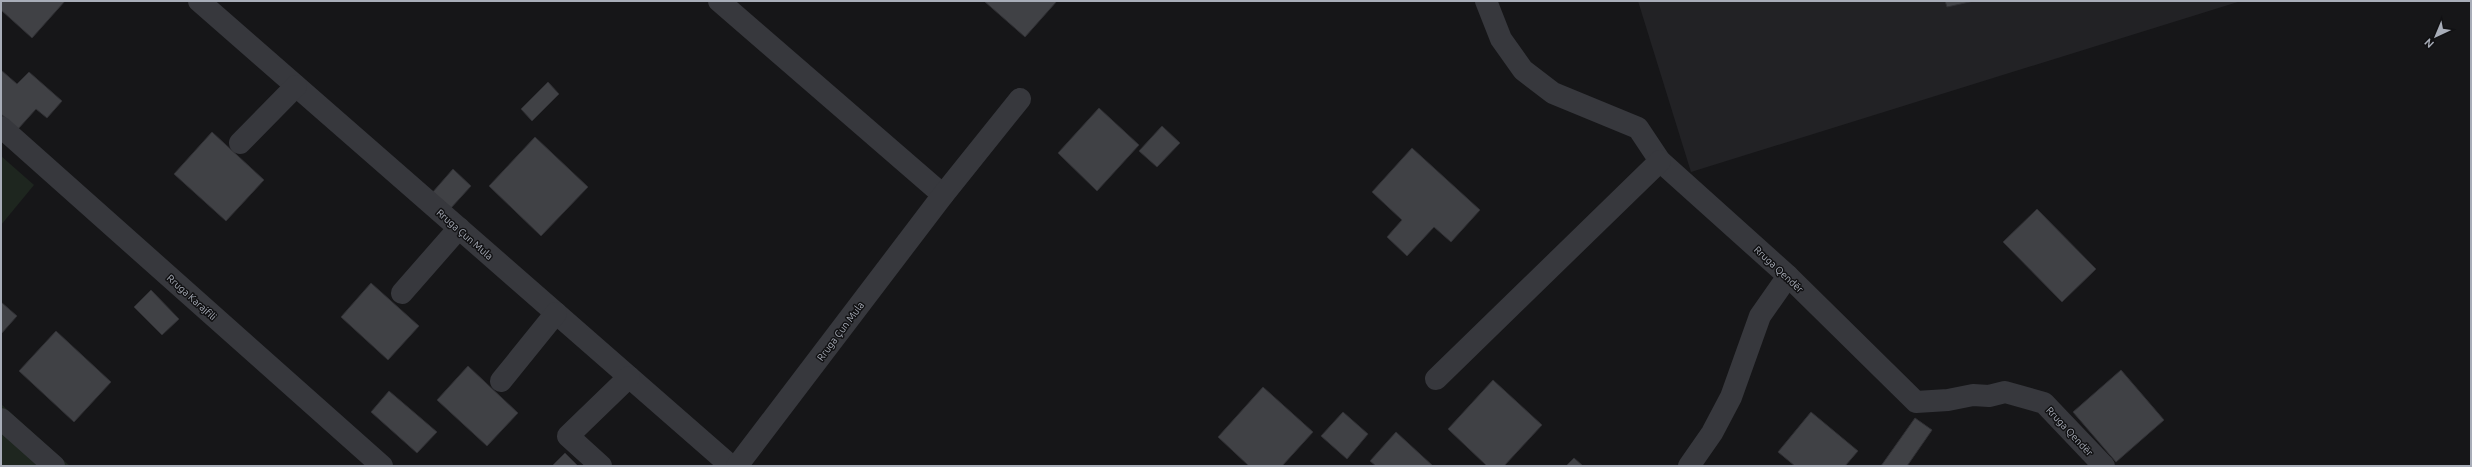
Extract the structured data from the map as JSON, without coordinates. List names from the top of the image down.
{
  "streets": {
    "street": ["Rruga Çun Mula", "Rruga Qendër", "Rruga Karajfili"]
  },
  "north": "bottom left"
}
